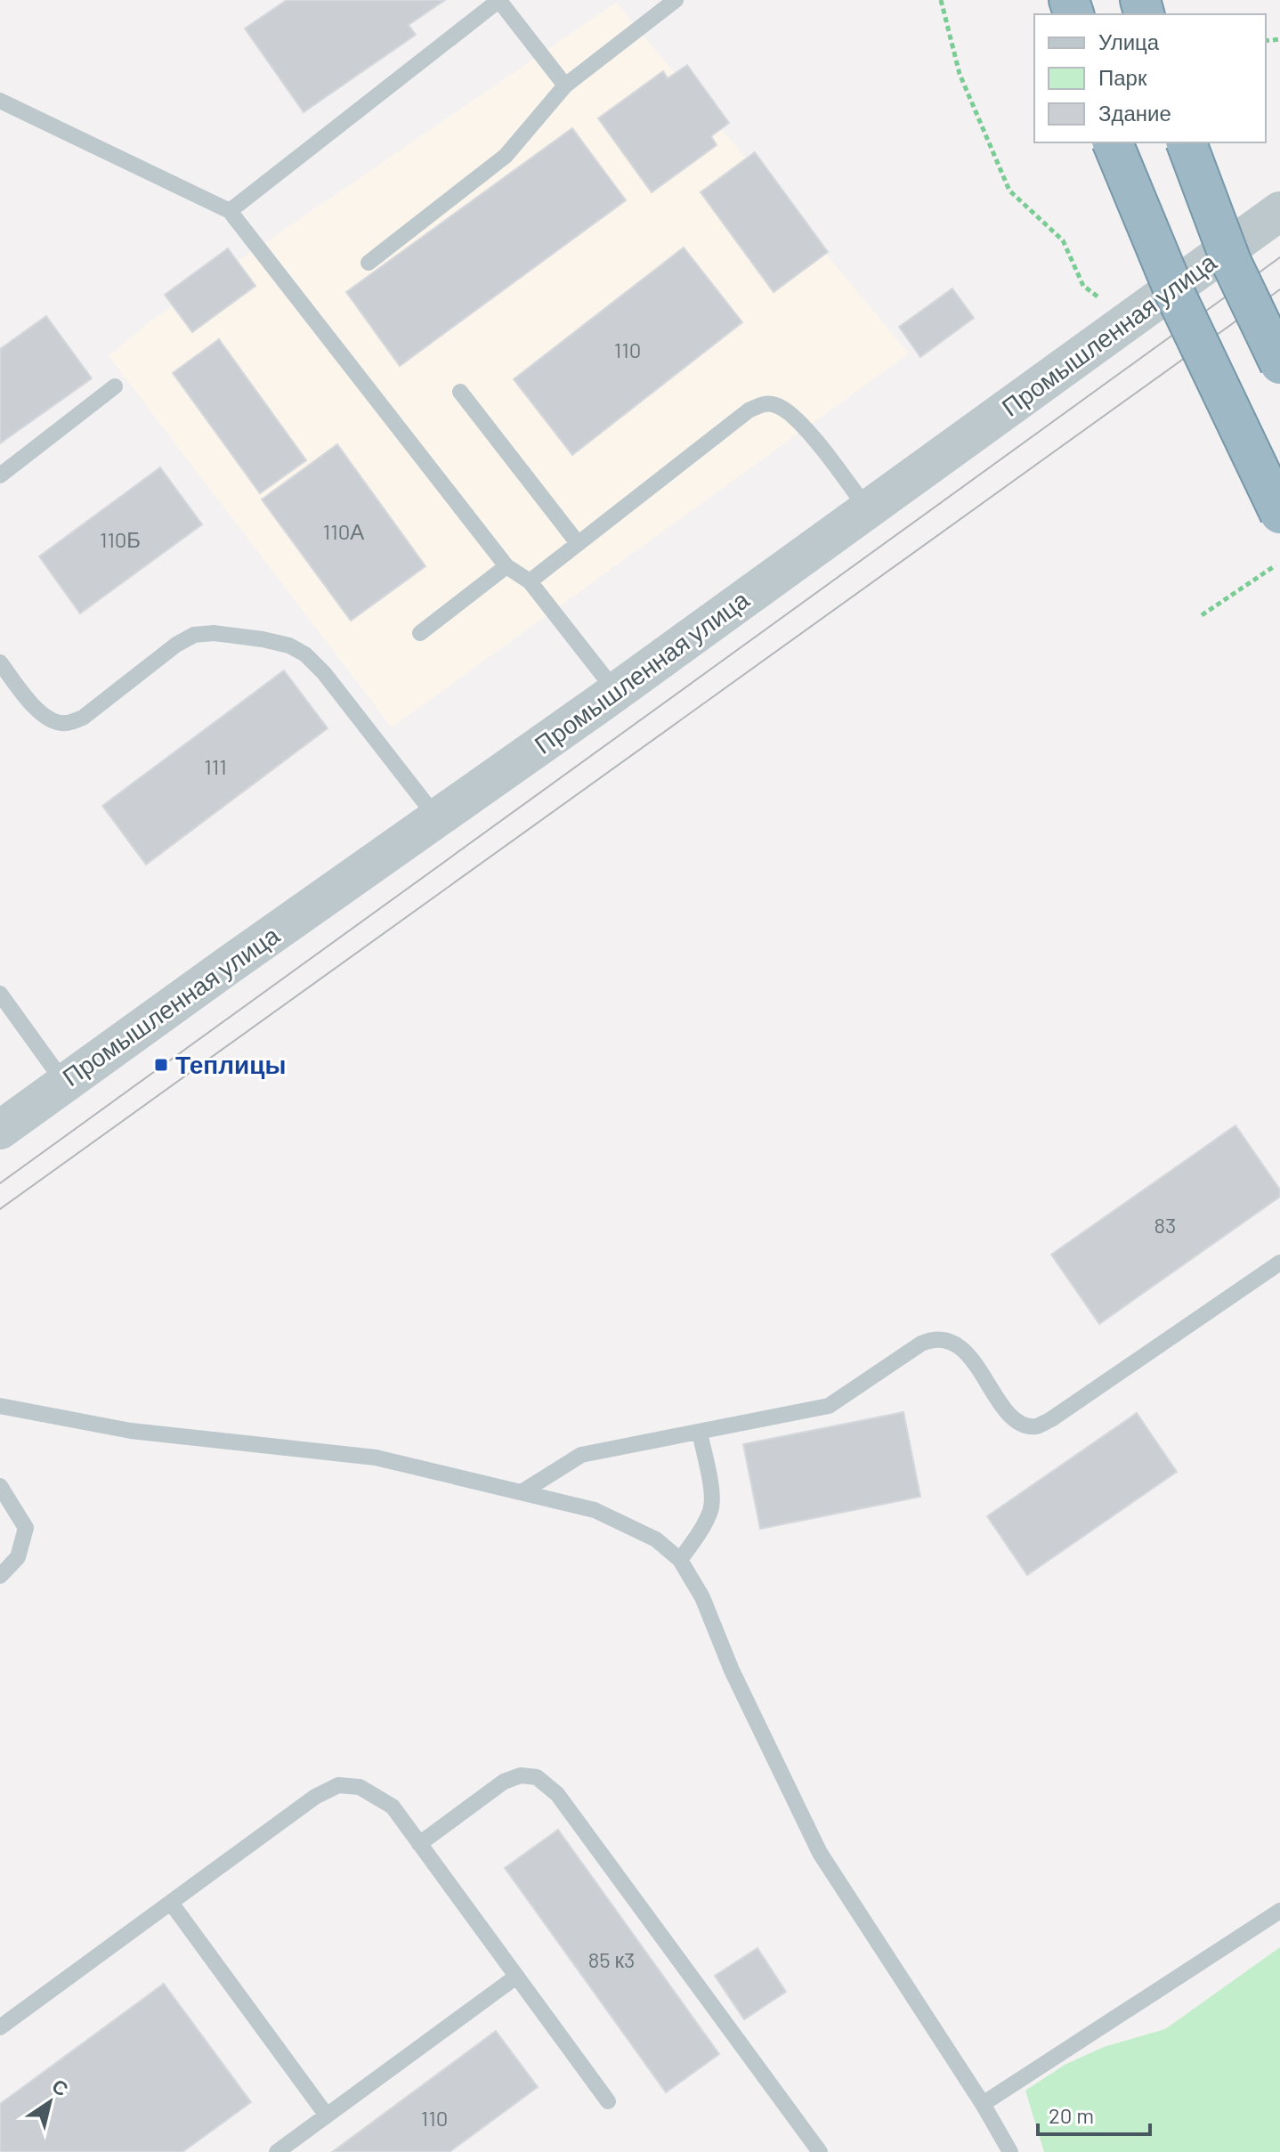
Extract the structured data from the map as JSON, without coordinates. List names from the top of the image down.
{
  "streets": {
    "street": ["Промышленная улица"]
  },
  "places": {
    "transit": ["Теплицы"]
  },
  "house_numbers": [
    "110",
    "110А",
    "110Б",
    "111",
    "83",
    "85 к3",
    "110"
  ],
  "legend": ["Улица", "Парк", "Здание"],
  "scale_bar": "20 m",
  "north": "top right"
}
